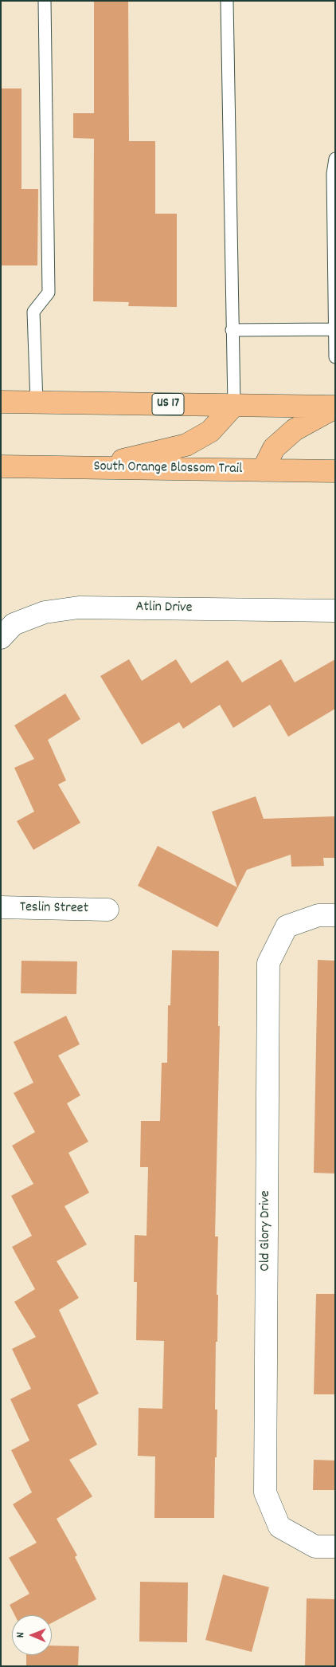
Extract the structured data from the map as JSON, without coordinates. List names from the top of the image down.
{
  "streets": {
    "main road": ["US 17", "South Orange Blossom Trail"],
    "street": ["Atlin Drive", "Teslin Street", "Old Glory Drive"]
  },
  "north": "left"
}
